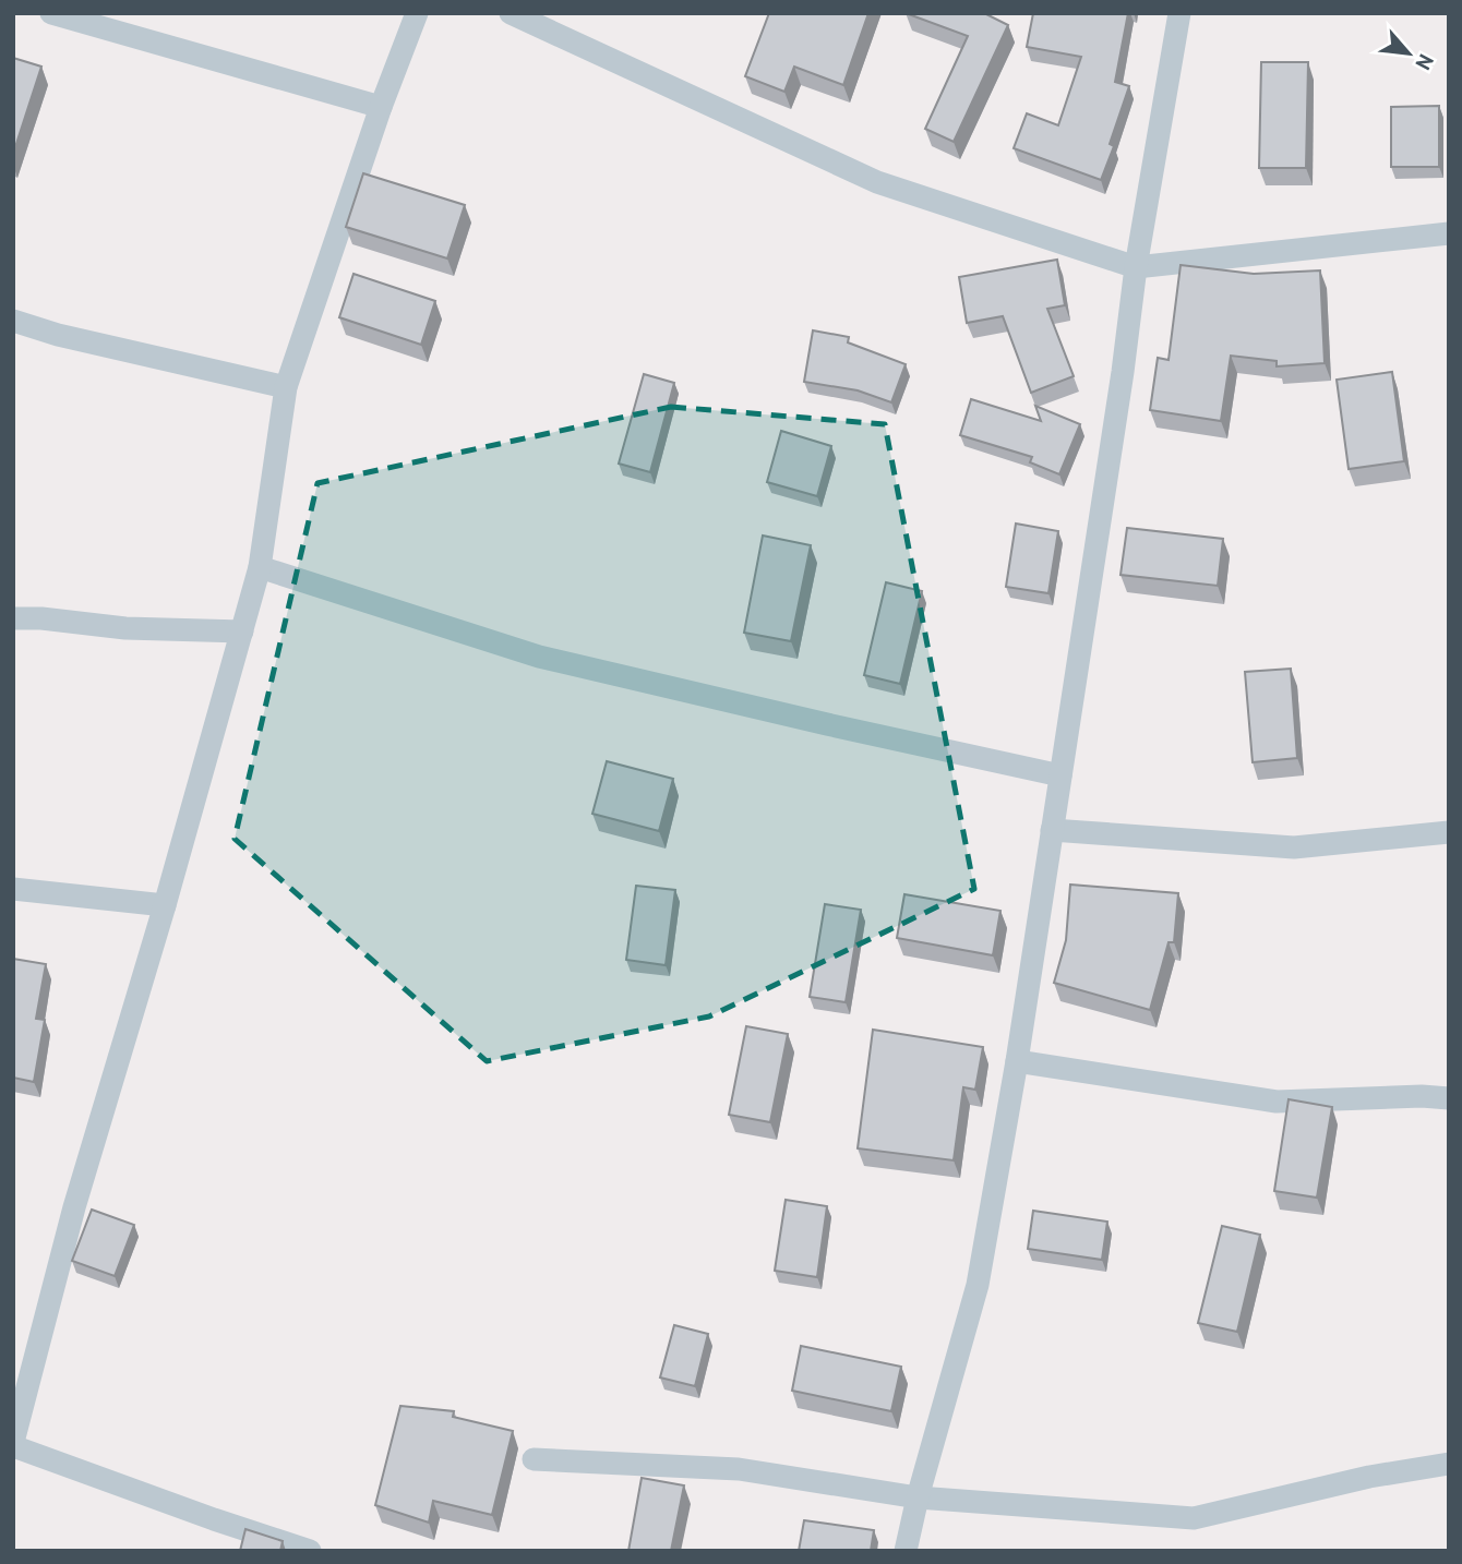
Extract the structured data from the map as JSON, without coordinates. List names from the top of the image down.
{
  "north": "bottom right"
}
